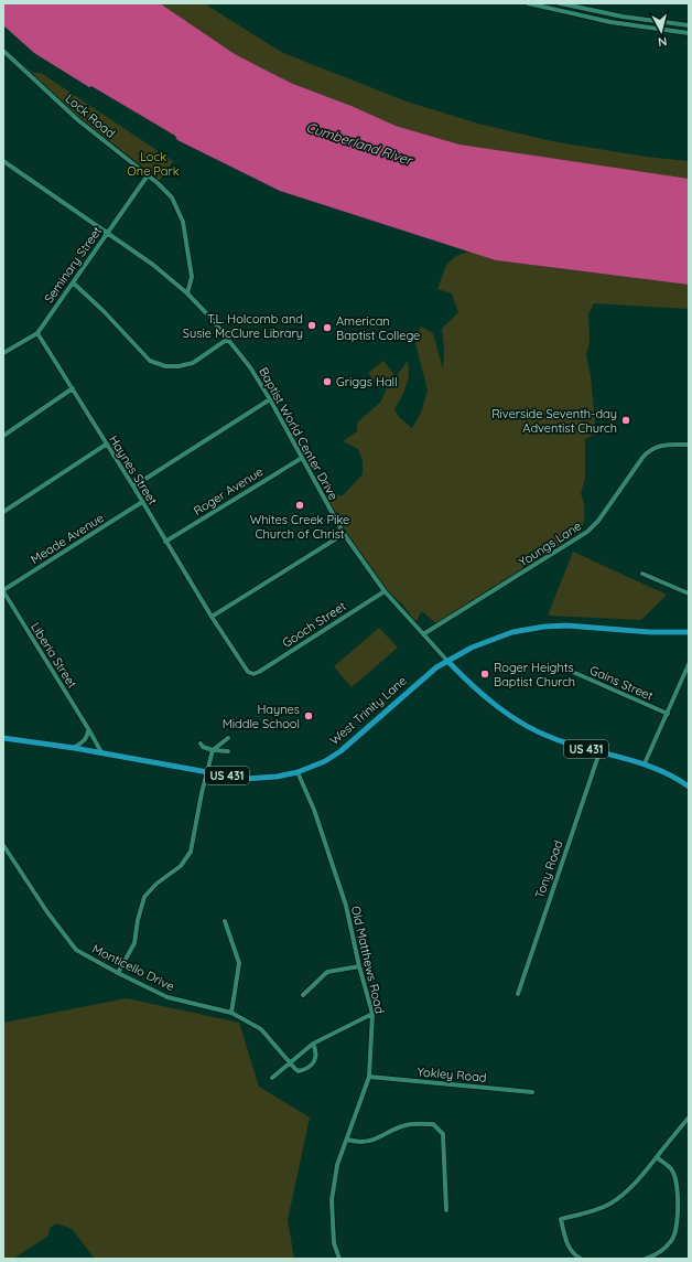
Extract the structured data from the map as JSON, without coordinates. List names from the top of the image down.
{
  "streets": {
    "main road": ["West Trinity Lane", "US 431"],
    "street": [
      "Lock Road",
      "Seminary Street",
      "Baptist World Center Drive",
      "Haynes Street",
      "Roger Avenue",
      "Meade Avenue",
      "Youngs Lane",
      "Gooch Street",
      "Liberia Street",
      "Gains Street",
      "Tony Road",
      "Old Matthews Road",
      "Monticello Drive",
      "Yokley Road"
    ]
  },
  "crossings": [
    ["Lock Road", "Seminary Street"],
    ["Lock Road", "Baptist World Center Drive"],
    ["Seminary Street", "Baptist World Center Drive"],
    ["Seminary Street", "Haynes Street"],
    ["Baptist World Center Drive", "Roger Avenue"],
    ["Baptist World Center Drive", "Youngs Lane"],
    ["Baptist World Center Drive", "Gooch Street"],
    ["Baptist World Center Drive", "West Trinity Lane"],
    ["Baptist World Center Drive", "US 431"],
    ["Haynes Street", "Roger Avenue"],
    ["Haynes Street", "Meade Avenue"],
    ["Haynes Street", "Gooch Street"],
    ["Meade Avenue", "Liberia Street"],
    ["Liberia Street", "West Trinity Lane"],
    ["West Trinity Lane", "US 431"],
    ["West Trinity Lane", "Old Matthews Road"],
    ["US 431", "Tony Road"],
    ["Old Matthews Road", "Yokley Road"]
  ],
  "water": ["Cumberland River"],
  "parks": ["Lock One Park"],
  "places": [
    "T.L. Holcomb and Susie McClure Library",
    "American Baptist College",
    "Griggs Hall",
    "Riverside Seventh-day Adventist Church",
    "Whites Creek Pike Church of Christ",
    "Roger Heights Baptist Church",
    "Haynes Middle School"
  ],
  "north": "bottom"
}
